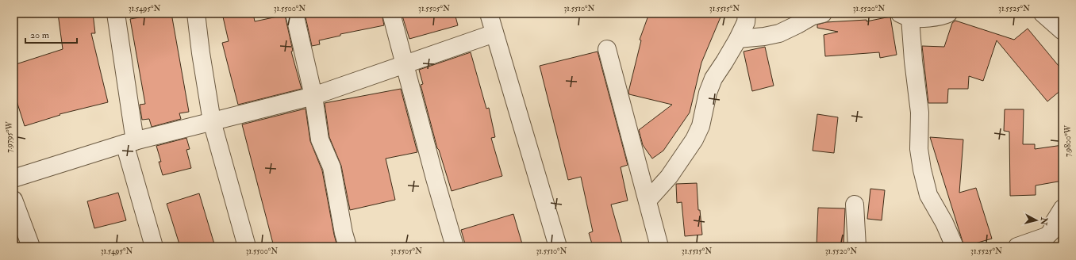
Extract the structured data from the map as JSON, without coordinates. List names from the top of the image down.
{
  "scale_bar": "20 m",
  "north": "right",
  "coordinates": [
    "31.5495°N",
    "31.5500°N",
    "31.5505°N",
    "31.5510°N",
    "31.5515°N",
    "31.5520°N",
    "31.5525°N",
    "7.9795°W",
    "7.9800°W"
  ]
}
